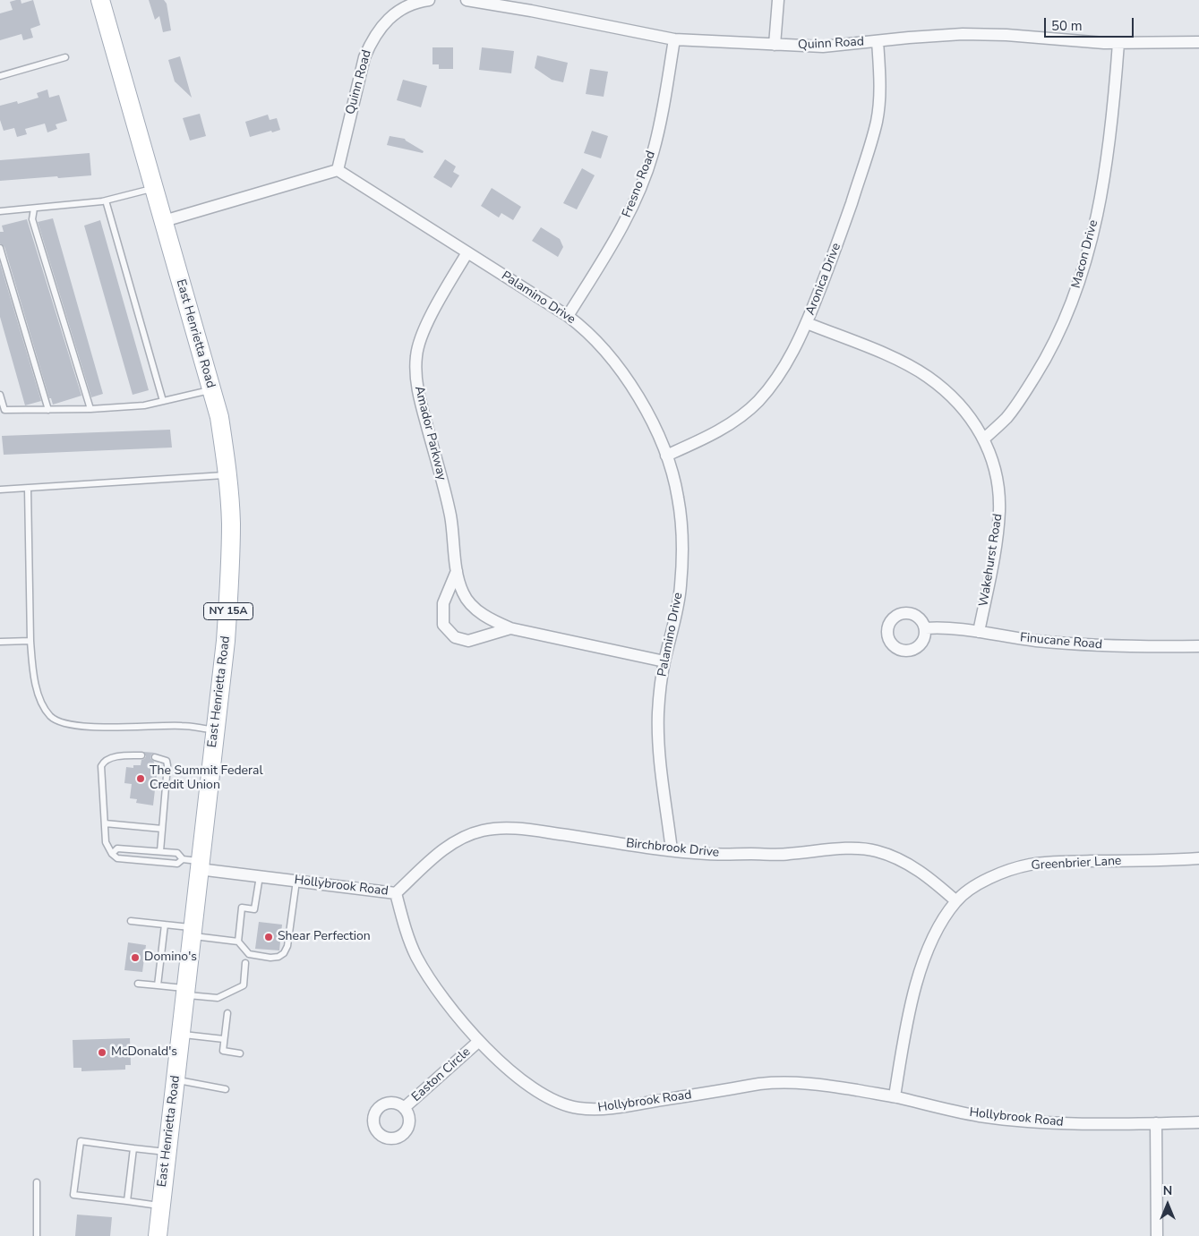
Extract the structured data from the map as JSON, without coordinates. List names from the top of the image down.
{
  "streets": {
    "main road": ["East Henrietta Road", "NY 15A"],
    "street": [
      "Quinn Road",
      "Fresno Road",
      "Macon Drive",
      "Aronica Drive",
      "Palamino Drive",
      "Amador Parkway",
      "Wakehurst Road",
      "Finucane Road",
      "Birchbrook Drive",
      "Greenbrier Lane",
      "Hollybrook Road",
      "Easton Circle"
    ]
  },
  "crossings": [
    ["Quinn Road", "Fresno Road"],
    ["Quinn Road", "Macon Drive"],
    ["Quinn Road", "Aronica Drive"],
    ["Quinn Road", "Palamino Drive"],
    ["Fresno Road", "Palamino Drive"],
    ["Macon Drive", "Wakehurst Road"],
    ["Aronica Drive", "Palamino Drive"],
    ["Aronica Drive", "Wakehurst Road"],
    ["Palamino Drive", "Amador Parkway"],
    ["Palamino Drive", "Birchbrook Drive"],
    ["East Henrietta Road", "Hollybrook Road"],
    ["Wakehurst Road", "Finucane Road"],
    ["Birchbrook Drive", "Greenbrier Lane"],
    ["Birchbrook Drive", "Hollybrook Road"],
    ["Greenbrier Lane", "Hollybrook Road"],
    ["Hollybrook Road", "Easton Circle"]
  ],
  "places": [
    "The Summit Federal Credit Union",
    "Shear Perfection",
    "Domino's",
    "McDonald's"
  ],
  "scale_bar": "50 m",
  "north": "top"
}
